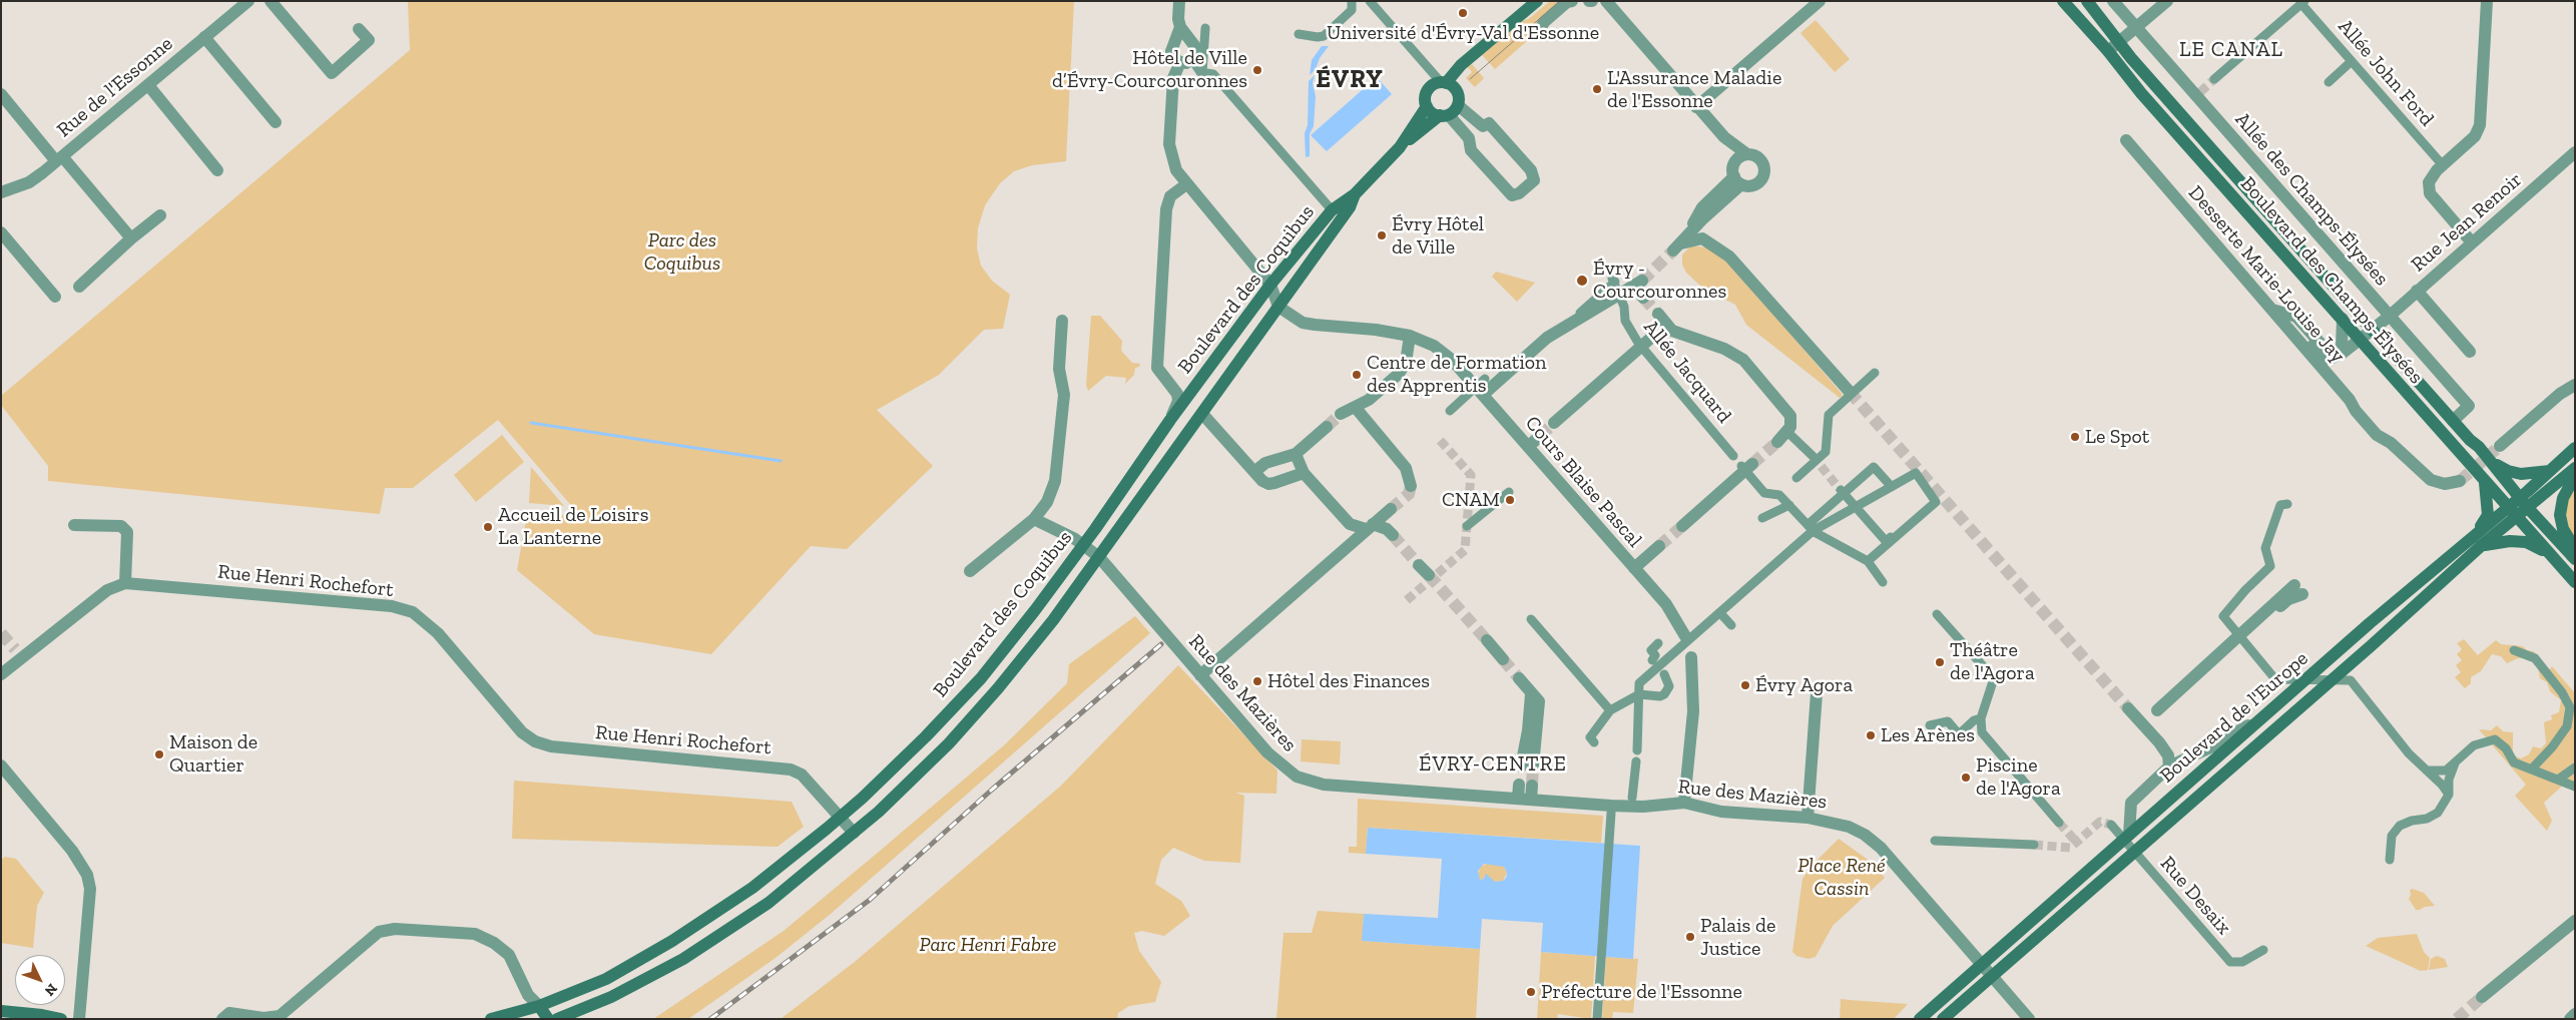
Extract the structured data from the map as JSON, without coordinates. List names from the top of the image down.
{
  "streets": {
    "main road": ["Boulevard des Champs-Élysées", "Boulevard des Coquibus", "Boulevard de l'Europe"],
    "street": [
      "Allée John Ford",
      "Rue de l'Essonne",
      "Allée des Champs-Élysées",
      "Rue Jean Renoir",
      "Desserte Marie-Louise Jay",
      "Allée Jacquard",
      "Cours Blaise Pascal",
      "Rue Henri Rochefort",
      "Rue des Mazières",
      "Rue Desaix"
    ]
  },
  "crossings": [
    ["Allée des Champs-Élysées", "Rue Jean Renoir"],
    ["Allée des Champs-Élysées", "Boulevard des Champs-Élysées"],
    ["Rue Jean Renoir", "Desserte Marie-Louise Jay"],
    ["Rue Jean Renoir", "Boulevard des Champs-Élysées"],
    ["Boulevard des Champs-Élysées", "Boulevard de l'Europe"],
    ["Boulevard des Coquibus", "Cours Blaise Pascal"],
    ["Boulevard des Coquibus", "Rue Henri Rochefort"],
    ["Boulevard des Coquibus", "Rue des Mazières"],
    ["Rue des Mazières", "Boulevard de l'Europe"]
  ],
  "districts": ["LE CANAL", "ÉVRY", "ÉVRY-CENTRE"],
  "parks": ["Parc des Coquibus", "Place René Cassin", "Parc Henri Fabre"],
  "places": [
    "Université d'Évry-Val d'Essonne",
    "Hôtel de Ville d’Évry-Courcouronnes",
    "L'Assurance Maladie de l'Essonne",
    "Évry Hôtel de Ville",
    "Évry - Courcouronnes",
    "Centre de Formation des Apprentis",
    "Le Spot",
    "CNAM",
    "Accueil de Loisirs La Lanterne",
    "Théâtre de l'Agora",
    "Hôtel des Finances",
    "Évry Agora",
    "Les Arènes",
    "Maison de Quartier",
    "Piscine de l'Agora",
    "Palais de Justice",
    "Préfecture de l'Essonne"
  ],
  "north": "bottom right"
}
